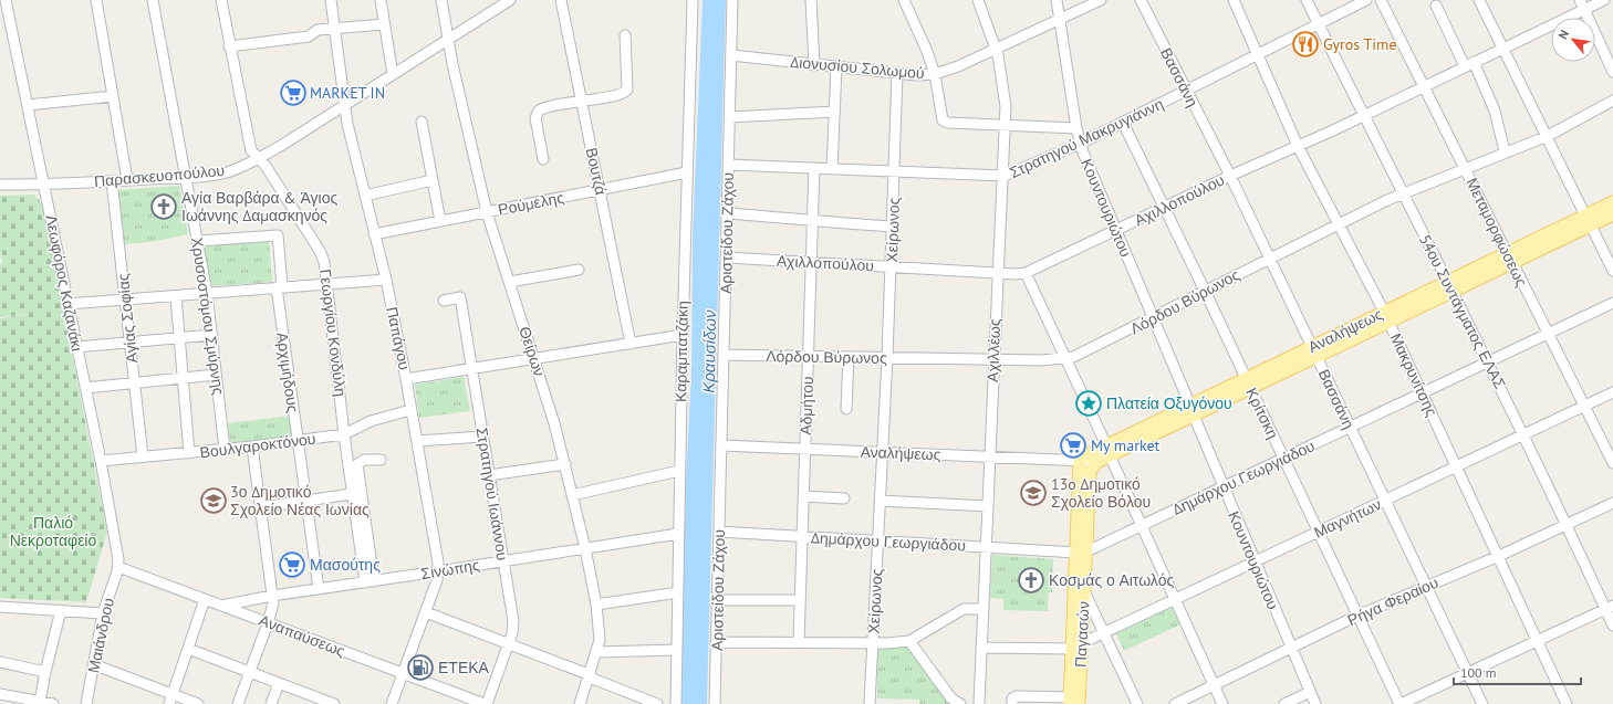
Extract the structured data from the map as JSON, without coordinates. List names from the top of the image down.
{
  "streets": {
    "main road": ["Αναλήψεως", "Παγασών"],
    "street": [
      "Διονυσίου Σολωμού",
      "Βασσάνη",
      "Στρατηγού Μακρυγιάννη",
      "Βουτζά",
      "Παρασκευοπούλου",
      "Αχιλλοπούλου",
      "Ρούμελης",
      "Κουντουριώτου",
      "Χείρωνος",
      "Μεταμορφώσεως",
      "Αριστείδου Ζάχου",
      "Λεωφόρος Καζανάκι",
      "Λόρδου Βύρωνος",
      "54ου Συντάγματος ΕΛΑΣ",
      "Χρυσοστόμου Σμύρνης",
      "Αγίας Σοφίας",
      "Γεωργίου Κονδύλη",
      "Παπάγου",
      "Αχιλλέως",
      "Θείρων",
      "Καραμπατζάκη",
      "Αρχιμήδους",
      "Μακρυνίτσης",
      "Αδμήτου",
      "Κρίτσκη",
      "Βουλγαροκτόνου",
      "Δημάρχου Γεωργιάδου",
      "Στρατηγού Ιωάννου",
      "Μαγνήτων",
      "Σινώπης",
      "Ρήγα Φεραίου",
      "Μαιάνδρου",
      "Αναπαύσεως"
    ]
  },
  "crossings": [
    ["Διονυσίου Σολωμού", "Κουντουριώτου"],
    ["Διονυσίου Σολωμού", "Χείρωνος"],
    ["Διονυσίου Σολωμού", "Αριστείδου Ζάχου"],
    ["Διονυσίου Σολωμού", "Αχιλλέως"],
    ["Βασσάνη", "Στρατηγού Μακρυγιάννη"],
    ["Βασσάνη", "Αχιλλοπούλου"],
    ["Βασσάνη", "Λόρδου Βύρωνος"],
    ["Βασσάνη", "Αναλήψεως"],
    ["Βασσάνη", "Δημάρχου Γεωργιάδου"],
    ["Βασσάνη", "Μαγνήτων"],
    ["Βασσάνη", "Ρήγα Φεραίου"],
    ["Στρατηγού Μακρυγιάννη", "Κουντουριώτου"],
    ["Στρατηγού Μακρυγιάννη", "Χείρωνος"],
    ["Στρατηγού Μακρυγιάννη", "Αριστείδου Ζάχου"],
    ["Στρατηγού Μακρυγιάννη", "54ου Συντάγματος ΕΛΑΣ"],
    ["Στρατηγού Μακρυγιάννη", "Αχιλλέως"],
    ["Στρατηγού Μακρυγιάννη", "Μακρυνίτσης"],
    ["Στρατηγού Μακρυγιάννη", "Αδμήτου"],
    ["Στρατηγού Μακρυγιάννη", "Κρίτσκη"],
    ["Βουτζά", "Ρούμελης"],
    ["Παρασκευοπούλου", "Λεωφόρος Καζανάκι"],
    ["Παρασκευοπούλου", "Χρυσοστόμου Σμύρνης"],
    ["Παρασκευοπούλου", "Αγίας Σοφίας"],
    ["Παρασκευοπούλου", "Γεωργίου Κονδύλη"],
    ["Παρασκευοπούλου", "Παπάγου"],
    ["Παρασκευοπούλου", "Θείρων"],
    ["Αχιλλοπούλου", "Κουντουριώτου"],
    ["Αχιλλοπούλου", "Χείρωνος"],
    ["Αχιλλοπούλου", "Μεταμορφώσεως"],
    ["Αχιλλοπούλου", "Αριστείδου Ζάχου"],
    ["Αχιλλοπούλου", "54ου Συντάγματος ΕΛΑΣ"],
    ["Αχιλλοπούλου", "Αχιλλέως"],
    ["Αχιλλοπούλου", "Μακρυνίτσης"],
    ["Αχιλλοπούλου", "Αδμήτου"],
    ["Αχιλλοπούλου", "Κρίτσκη"],
    ["Ρούμελης", "Παπάγου"],
    ["Ρούμελης", "Θείρων"],
    ["Ρούμελης", "Καραμπατζάκη"],
    ["Κουντουριώτου", "Λόρδου Βύρωνος"],
    ["Κουντουριώτου", "Αναλήψεως"],
    ["Κουντουριώτου", "Δημάρχου Γεωργιάδου"],
    ["Κουντουριώτου", "Μαγνήτων"],
    ["Κουντουριώτου", "Ρήγα Φεραίου"],
    ["Χείρωνος", "Λόρδου Βύρωνος"],
    ["Χείρωνος", "Αναλήψεως"],
    ["Χείρωνος", "Δημάρχου Γεωργιάδου"],
    ["Μεταμορφώσεως", "Λόρδου Βύρωνος"],
    ["Μεταμορφώσεως", "Αναλήψεως"],
    ["Μεταμορφώσεως", "Δημάρχου Γεωργιάδου"],
    ["Μεταμορφώσεως", "Μαγνήτων"],
    ["Αριστείδου Ζάχου", "Λόρδου Βύρωνος"],
    ["Αριστείδου Ζάχου", "Αναλήψεως"],
    ["Αριστείδου Ζάχου", "Δημάρχου Γεωργιάδου"],
    ["Λεωφόρος Καζανάκι", "Βουλγαροκτόνου"],
    ["Λεωφόρος Καζανάκι", "Μαιάνδρου"],
    ["Λεωφόρος Καζανάκι", "Αναπαύσεως"],
    ["Λόρδου Βύρωνος", "54ου Συντάγματος ΕΛΑΣ"],
    ["Λόρδου Βύρωνος", "Αχιλλέως"],
    ["Λόρδου Βύρωνος", "Μακρυνίτσης"],
    ["Λόρδου Βύρωνος", "Αδμήτου"],
    ["Λόρδου Βύρωνος", "Κρίτσκη"],
    ["54ου Συντάγματος ΕΛΑΣ", "Αναλήψεως"],
    ["54ου Συντάγματος ΕΛΑΣ", "Δημάρχου Γεωργιάδου"],
    ["54ου Συντάγματος ΕΛΑΣ", "Μαγνήτων"],
    ["54ου Συντάγματος ΕΛΑΣ", "Ρήγα Φεραίου"],
    ["Χρυσοστόμου Σμύρνης", "Αρχιμήδους"],
    ["Χρυσοστόμου Σμύρνης", "Βουλγαροκτόνου"],
    ["Αγίας Σοφίας", "Βουλγαροκτόνου"],
    ["Αναλήψεως", "Αχιλλέως"],
    ["Αναλήψεως", "Μακρυνίτσης"],
    ["Αναλήψεως", "Αδμήτου"],
    ["Αναλήψεως", "Κρίτσκη"],
    ["Αναλήψεως", "Παγασών"],
    ["Γεωργίου Κονδύλη", "Βουλγαροκτόνου"],
    ["Γεωργίου Κονδύλη", "Σινώπης"],
    ["Παπάγου", "Βουλγαροκτόνου"],
    ["Παπάγου", "Σινώπης"],
    ["Παπάγου", "Αναπαύσεως"],
    ["Αχιλλέως", "Δημάρχου Γεωργιάδου"],
    ["Αχιλλέως", "Μαγνήτων"],
    ["Θείρων", "Σινώπης"],
    ["Καραμπατζάκη", "Σινώπης"],
    ["Αρχιμήδους", "Βουλγαροκτόνου"],
    ["Αρχιμήδους", "Σινώπης"],
    ["Μακρυνίτσης", "Δημάρχου Γεωργιάδου"],
    ["Μακρυνίτσης", "Μαγνήτων"],
    ["Μακρυνίτσης", "Ρήγα Φεραίου"],
    ["Αδμήτου", "Δημάρχου Γεωργιάδου"],
    ["Κρίτσκη", "Δημάρχου Γεωργιάδου"],
    ["Κρίτσκη", "Μαγνήτων"],
    ["Κρίτσκη", "Ρήγα Φεραίου"],
    ["Δημάρχου Γεωργιάδου", "Παγασών"],
    ["Στρατηγού Ιωάννου", "Σινώπης"],
    ["Στρατηγού Ιωάννου", "Αναπαύσεως"],
    ["Μαγνήτων", "Παγασών"],
    ["Σινώπης", "Αναπαύσεως"],
    ["Μαιάνδρου", "Αναπαύσεως"]
  ],
  "water": ["Κραυσίδων"],
  "parks": ["Παλιό Νεκροταφείο"],
  "places": {
    "restaurant": ["Gyros Time"],
    "supermarket": ["MARKET IN", "My market", "Μασούτης"],
    "church": ["Αγία Βαρβάρα & Άγιος Ιωάννης Δαμασκηνός", "Κοσμάς ο Αιτωλός"],
    "place": ["Πλατεία Οξυγόνου"],
    "school or university": ["13o Δημοτικό Σχολείο Βόλου", "3ο Δημοτικό Σχολείο Νέας Ιωνίας"],
    "fuel station": ["ΕΤΕΚΑ"]
  },
  "scale_bar": "100 m",
  "north": "top left"
}
